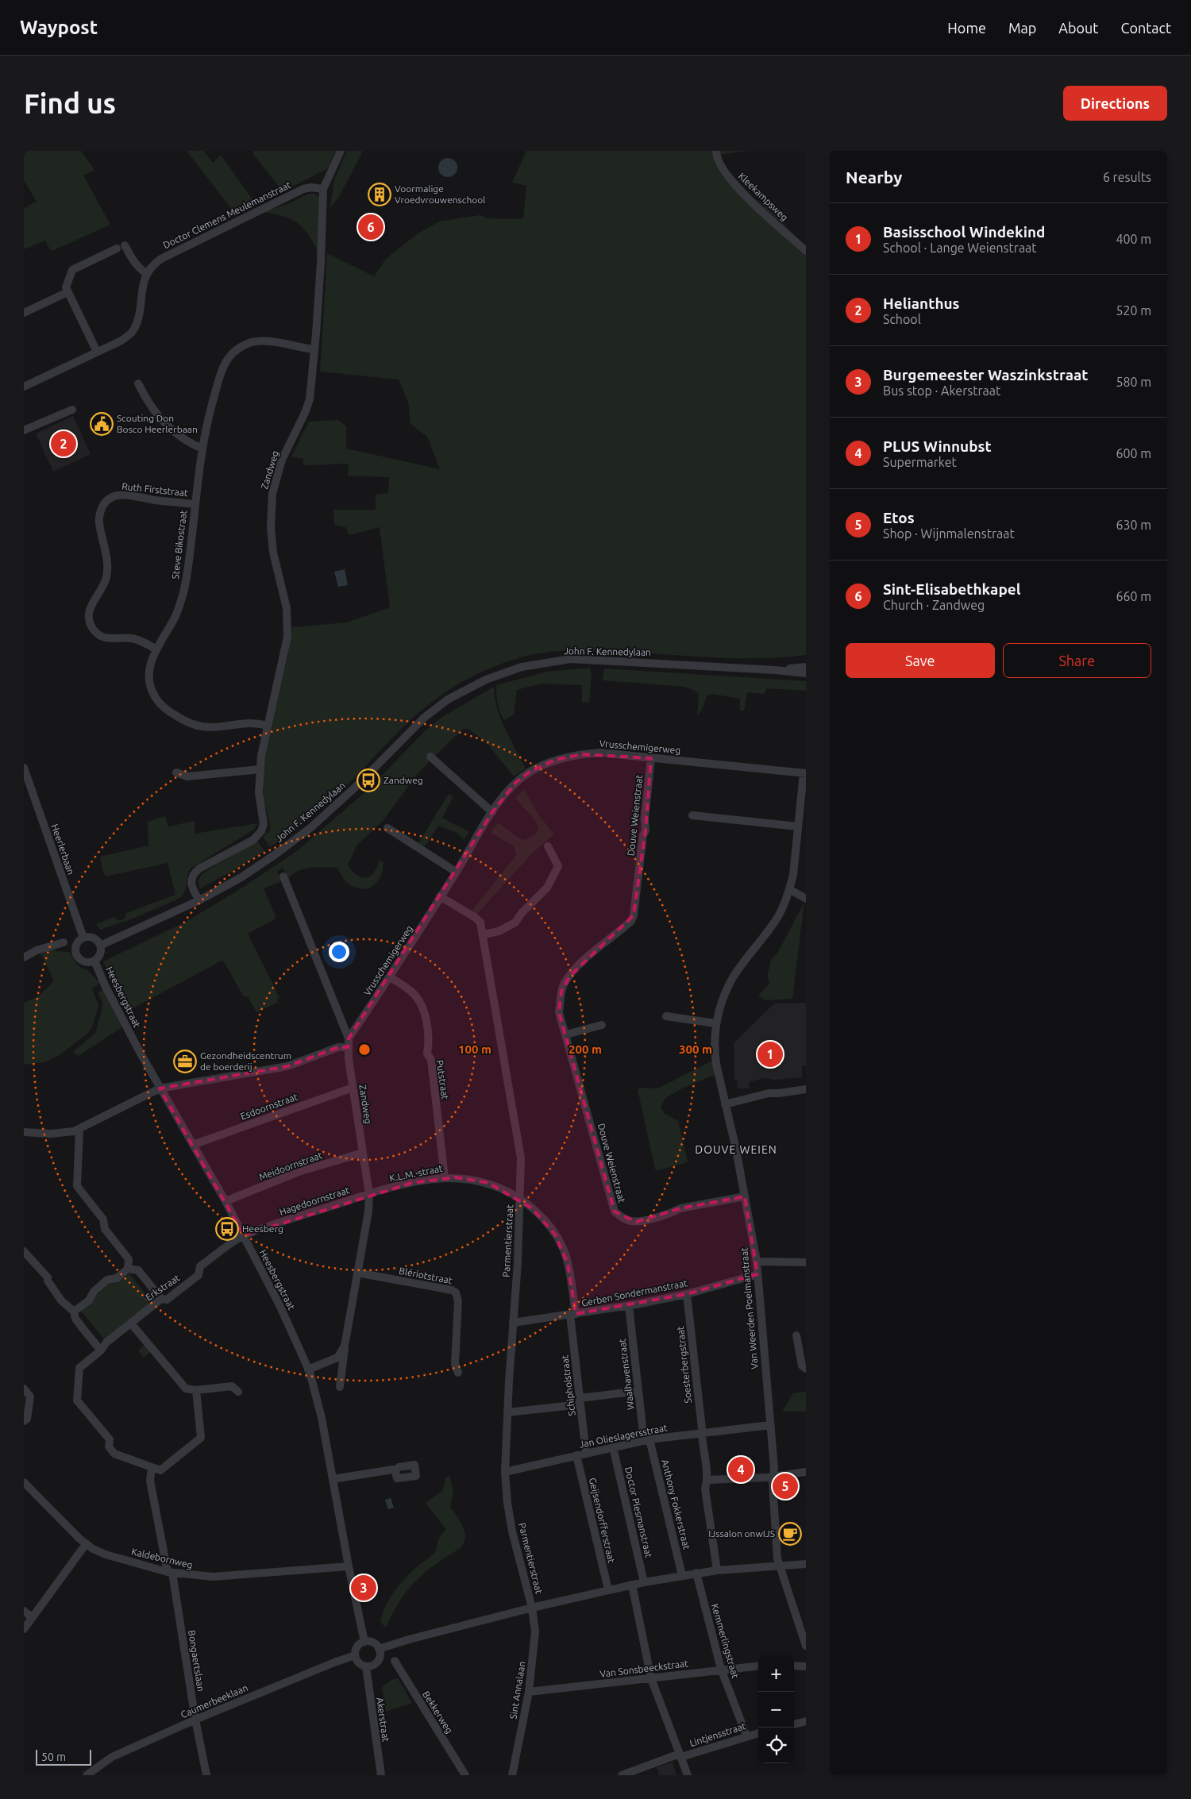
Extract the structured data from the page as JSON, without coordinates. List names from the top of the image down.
{
  "streets": {
    "street": [
      "Kleekampsweg",
      "Doctor Clemens Meulemanstraat",
      "Zandweg",
      "Ruth Firststraat",
      "Steve Bikostraat",
      "John F. Kennedylaan",
      "Vrusschemigerweg",
      "Douve Weienstraat",
      "Heerlerbaan",
      "Heesbergstraat",
      "Putstraat",
      "Esdoornstraat",
      "Meidoornstraat",
      "K.L.M.-straat",
      "Hagedoornstraat",
      "Parmentierstraat",
      "Blériotstraat",
      "Erkstraat",
      "Gerben Sondermanstraat",
      "Van Weerden Poelmanstraat",
      "Soesterbergstraat",
      "Waalhavenstraat",
      "Schipholstraat",
      "Jan Olieslagersstraat",
      "Anthony Fokkerstraat",
      "Doctor Plesmanstraat",
      "Geijsendorfferstraat",
      "Kaldebornweg",
      "Kemmerlingstraat",
      "Bongaertslaan",
      "Van Sonsbeeckstraat",
      "Sint Annalaan",
      "Caumerbeeklaan",
      "Bekkerweg",
      "Akerstraat",
      "Lintjensstraat"
    ]
  },
  "crossings": [
    ["Doctor Clemens Meulemanstraat", "Zandweg"],
    ["Zandweg", "Steve Bikostraat"],
    ["Zandweg", "John F. Kennedylaan"],
    ["Zandweg", "Vrusschemigerweg"],
    ["Zandweg", "Esdoornstraat"],
    ["Zandweg", "Meidoornstraat"],
    ["Zandweg", "K.L.M.-straat"],
    ["Zandweg", "Hagedoornstraat"],
    ["Zandweg", "Blériotstraat"],
    ["Ruth Firststraat", "Steve Bikostraat"],
    ["John F. Kennedylaan", "Heerlerbaan"],
    ["John F. Kennedylaan", "Heesbergstraat"],
    ["Vrusschemigerweg", "Douve Weienstraat"],
    ["Vrusschemigerweg", "Putstraat"],
    ["Vrusschemigerweg", "Parmentierstraat"],
    ["Vrusschemigerweg", "Van Weerden Poelmanstraat"],
    ["Douve Weienstraat", "Van Weerden Poelmanstraat"],
    ["Heerlerbaan", "Heesbergstraat"],
    ["Heesbergstraat", "Esdoornstraat"],
    ["Heesbergstraat", "Meidoornstraat"],
    ["Heesbergstraat", "Hagedoornstraat"],
    ["Heesbergstraat", "Erkstraat"],
    ["Heesbergstraat", "Kaldebornweg"],
    ["Putstraat", "K.L.M.-straat"],
    ["K.L.M.-straat", "Hagedoornstraat"],
    ["K.L.M.-straat", "Parmentierstraat"],
    ["K.L.M.-straat", "Gerben Sondermanstraat"],
    ["K.L.M.-straat", "Schipholstraat"],
    ["Hagedoornstraat", "Erkstraat"],
    ["Parmentierstraat", "Gerben Sondermanstraat"],
    ["Parmentierstraat", "Jan Olieslagersstraat"],
    ["Parmentierstraat", "Sint Annalaan"],
    ["Erkstraat", "Bongaertslaan"],
    ["Gerben Sondermanstraat", "Van Weerden Poelmanstraat"],
    ["Gerben Sondermanstraat", "Soesterbergstraat"],
    ["Gerben Sondermanstraat", "Waalhavenstraat"],
    ["Gerben Sondermanstraat", "Schipholstraat"],
    ["Van Weerden Poelmanstraat", "Jan Olieslagersstraat"],
    ["Soesterbergstraat", "Jan Olieslagersstraat"],
    ["Waalhavenstraat", "Jan Olieslagersstraat"],
    ["Waalhavenstraat", "Anthony Fokkerstraat"],
    ["Schipholstraat", "Jan Olieslagersstraat"],
    ["Jan Olieslagersstraat", "Anthony Fokkerstraat"],
    ["Jan Olieslagersstraat", "Doctor Plesmanstraat"],
    ["Jan Olieslagersstraat", "Geijsendorfferstraat"],
    ["Kaldebornweg", "Bongaertslaan"],
    ["Kemmerlingstraat", "Van Sonsbeeckstraat"],
    ["Kemmerlingstraat", "Lintjensstraat"],
    ["Bongaertslaan", "Caumerbeeklaan"],
    ["Van Sonsbeeckstraat", "Sint Annalaan"],
    ["Caumerbeeklaan", "Akerstraat"]
  ],
  "districts": ["DOUVE WEIEN"],
  "places": {
    "building": ["Voormalige Vroedvrouwenschool"],
    "public building": ["Scouting Don Bosco Heerlerbaan"],
    "bus stop": ["Zandweg", "Heesberg"],
    "office": ["Gezondheidscentrum de boerderij"],
    "cafe": ["IJssalon onwIJS"]
  },
  "scale_bar": "50 m",
  "page": {
    "header": "Waypost",
    "nav": [
      "Home",
      "Map",
      "About",
      "Contact"
    ],
    "buttons": [
      "Directions",
      ["Save", "Share"]
    ],
    "title": "Find us",
    "heading": ["Nearby", "6 results"],
    "list": [
      {
        "mark": "1",
        "name": "Basisschool Windekind",
        "note": "School · Lange Weienstraat",
        "value": "400 m"
      },
      {
        "mark": "2",
        "name": "Helianthus",
        "note": "School",
        "value": "520 m"
      },
      {
        "mark": "3",
        "name": "Burgemeester Waszinkstraat",
        "note": "Bus stop · Akerstraat",
        "value": "580 m"
      },
      {
        "mark": "4",
        "name": "PLUS Winnubst",
        "note": "Supermarket",
        "value": "600 m"
      },
      {
        "mark": "5",
        "name": "Etos",
        "note": "Shop · Wijnmalenstraat",
        "value": "630 m"
      },
      {
        "mark": "6",
        "name": "Sint-Elisabethkapel",
        "note": "Church · Zandweg",
        "value": "660 m"
      }
    ],
    "pins": [
      "6",
      "2",
      "1",
      "4",
      "5",
      "3"
    ],
    "map_buttons": ["+", "−"],
    "scale": "50 m"
  },
  "rings": ["100 m", "200 m", "300 m"]
}
